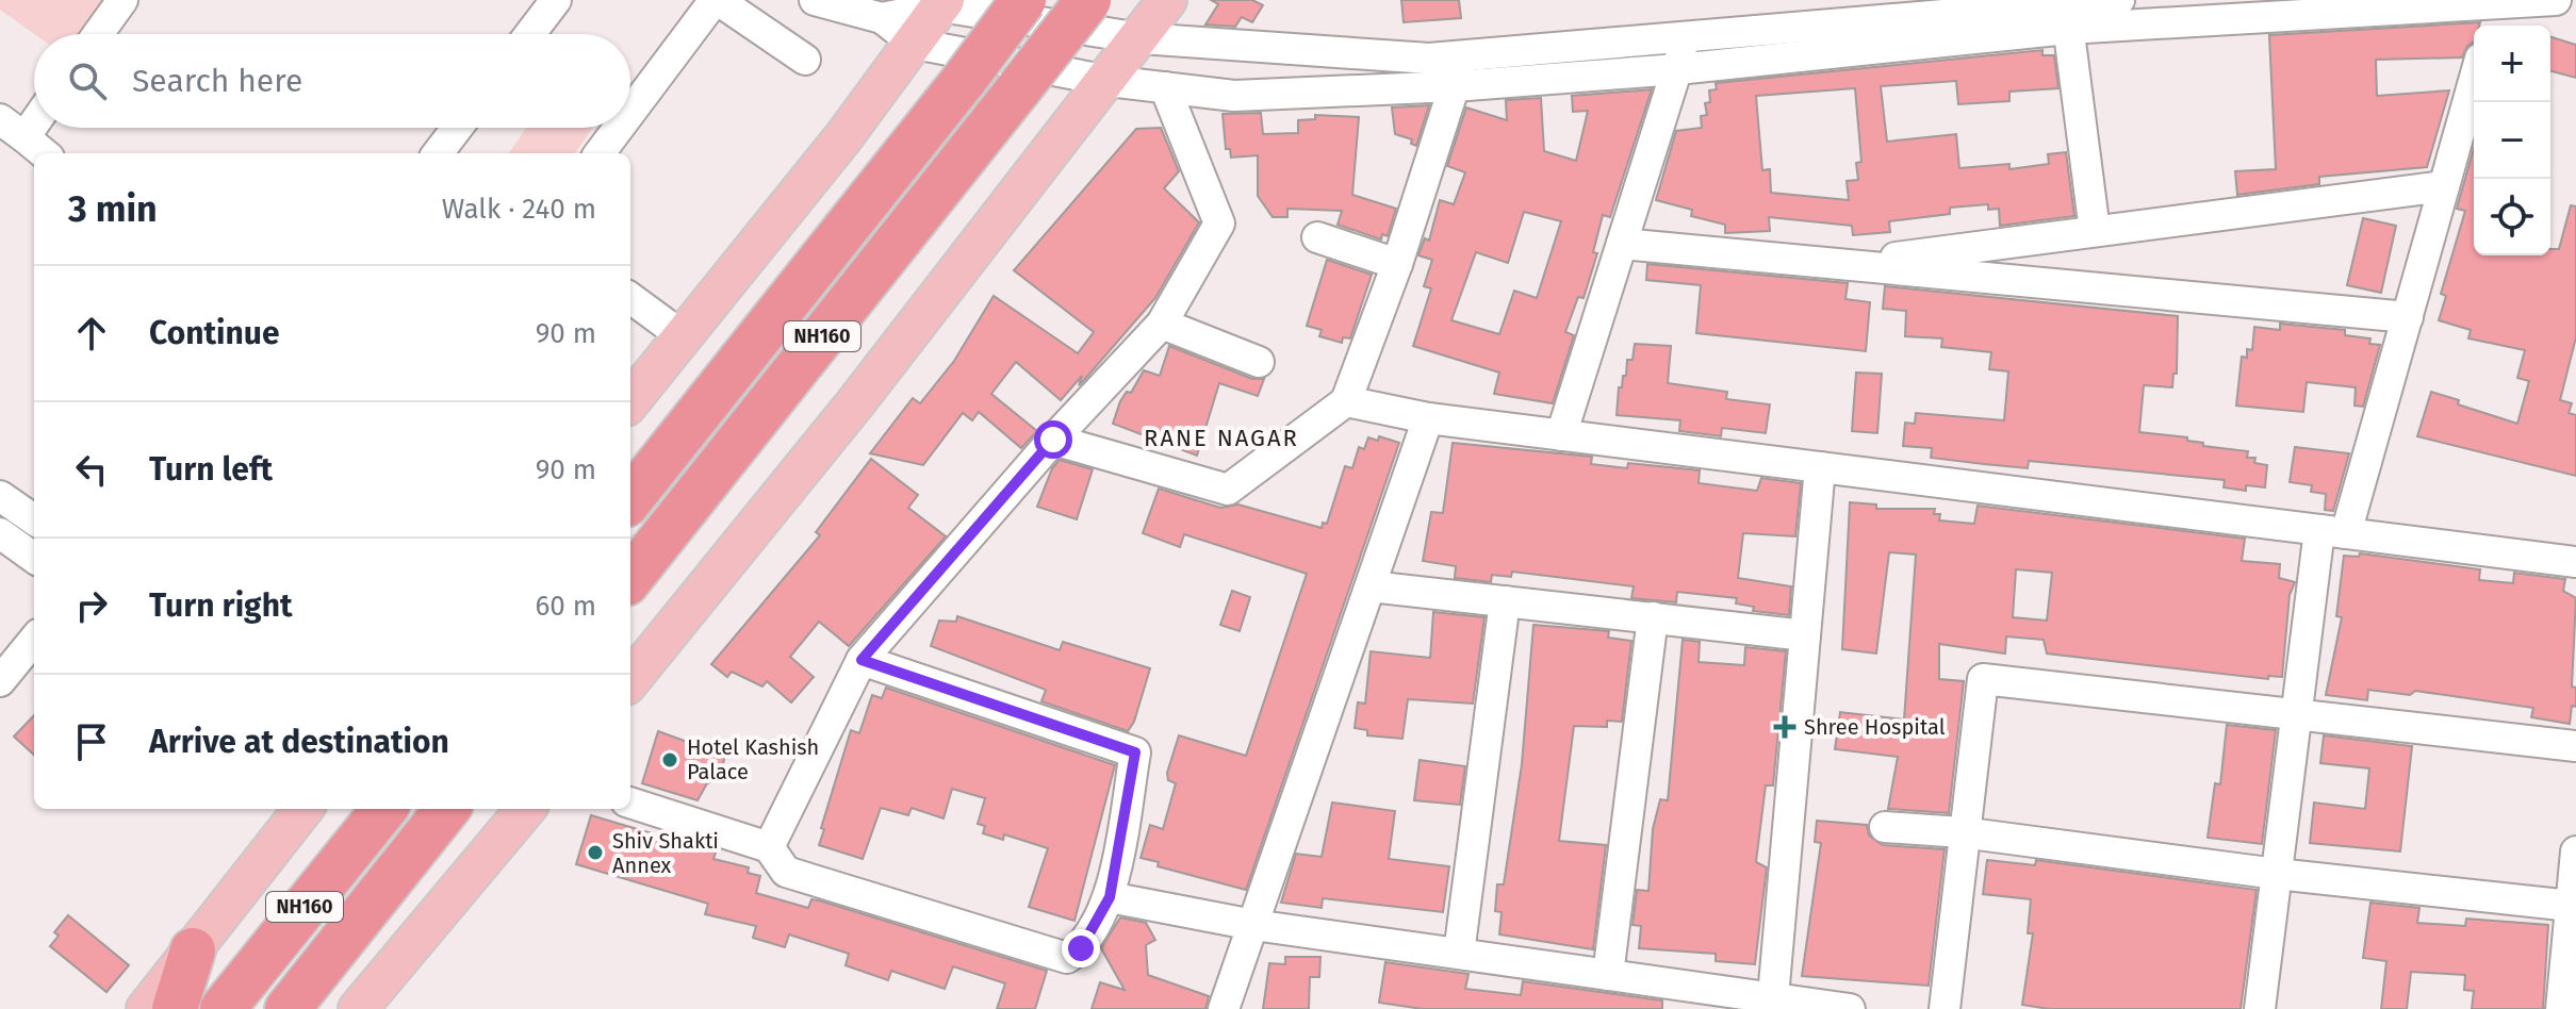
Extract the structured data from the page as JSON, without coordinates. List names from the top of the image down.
{
  "streets": {
    "highway": ["NH160"]
  },
  "districts": ["RANE NAGAR"],
  "places": {
    "health": ["Shree Hospital"],
    "other": ["Hotel Kashish Palace", "Shiv Shakti Annex"]
  },
  "page": {
    "map_buttons": ["+", "−"],
    "search": "Search here",
    "heading": ["3 min", "Walk · 240 m"],
    "list": [
      ["Continue", "90 m"],
      ["Turn left", "90 m"],
      ["Turn right", "60 m"],
      "Arrive at destination"
    ]
  }
}
